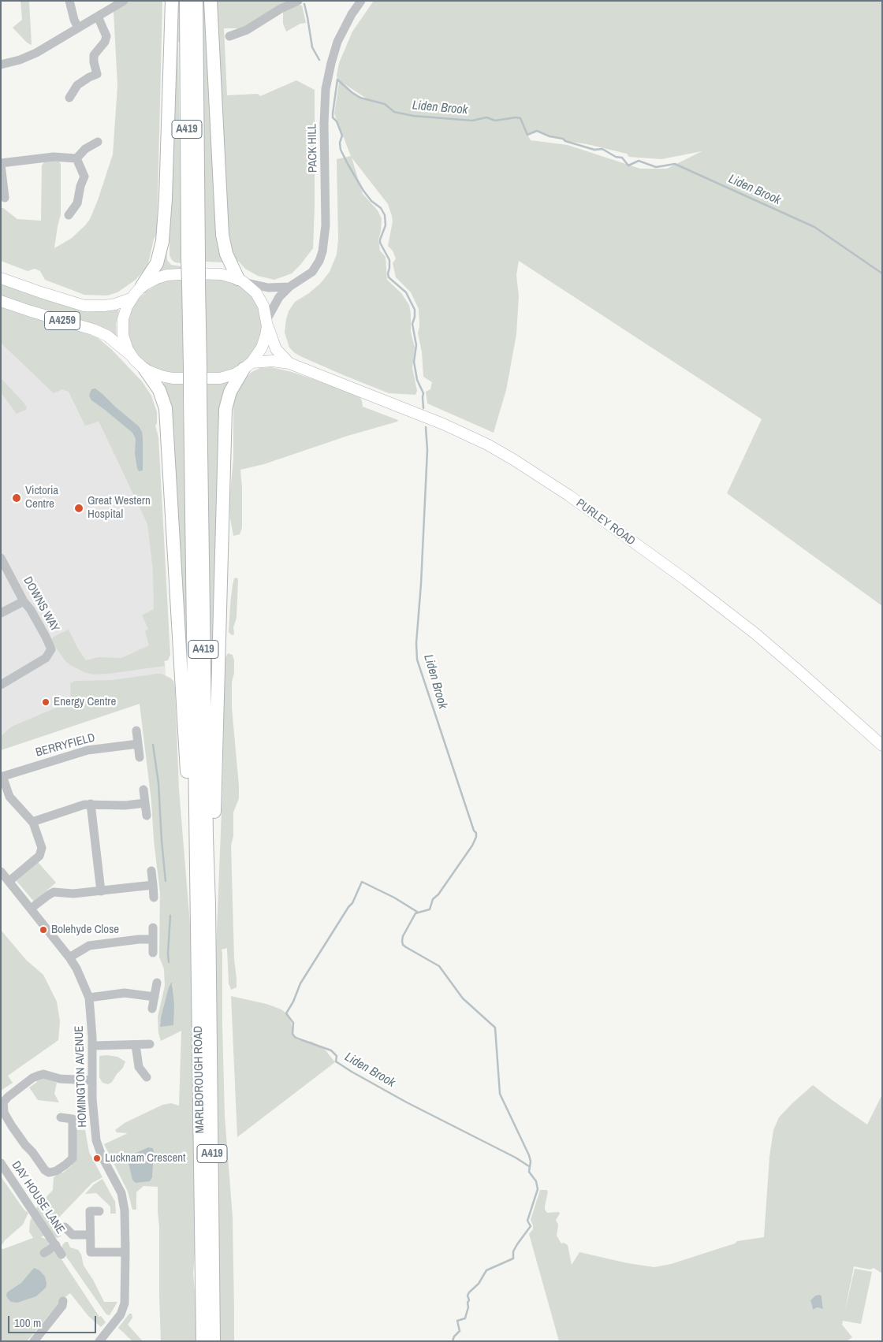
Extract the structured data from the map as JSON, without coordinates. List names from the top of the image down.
{
  "streets": {
    "highway": ["A419", "MARLBOROUGH ROAD"],
    "main road": ["A4259", "PURLEY ROAD"],
    "street": [
      "PACK HILL",
      "DOWNS WAY",
      "BERRYFIELD",
      "HOMINGTON AVENUE",
      "DAY HOUSE LANE"
    ]
  },
  "crossings": [
    ["A419", "PACK HILL"],
    ["A419", "A4259"],
    ["A419", "PURLEY ROAD"],
    ["A419", "MARLBOROUGH ROAD"],
    ["PACK HILL", "A4259"],
    ["PACK HILL", "PURLEY ROAD"],
    ["A4259", "PURLEY ROAD"]
  ],
  "water": ["Liden Brook"],
  "places": [
    "Victoria Centre",
    "Great Western Hospital",
    "Energy Centre",
    "Bolehyde Close",
    "Lucknam Crescent"
  ],
  "scale_bar": "100 m"
}
